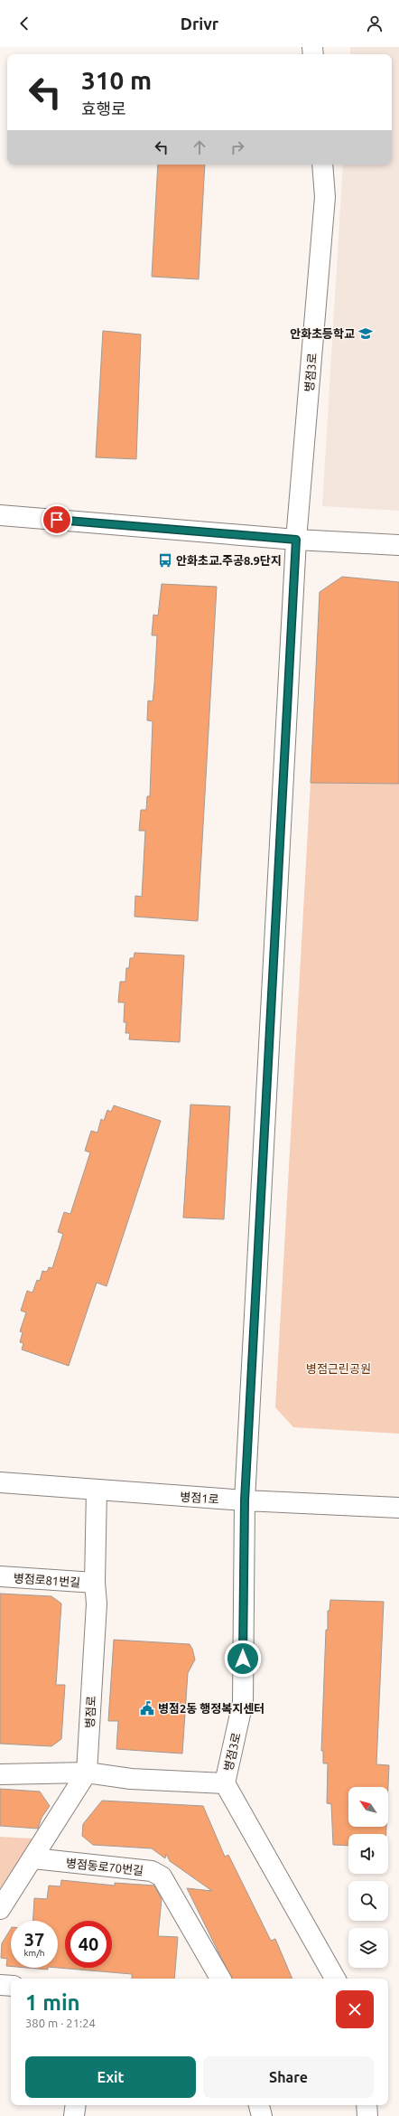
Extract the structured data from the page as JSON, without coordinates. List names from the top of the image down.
{
  "streets": {
    "street": [
      "병점3로",
      "병점1로",
      "병점로81번길",
      "병점로",
      "병점동로70번길"
    ]
  },
  "crossings": [
    ["병점3로", "병점1로"],
    ["병점1로", "병점로"],
    ["병점로81번길", "병점로"],
    ["병점로", "병점동로70번길"]
  ],
  "parks": ["병점근린공원"],
  "places": {
    "school or university": ["안화초등학교"],
    "bus stop": ["안화초교.주공8.9단지"],
    "public building": ["병점2동 행정복지센터"]
  },
  "north": "top left",
  "page": {
    "header": "Drivr",
    "turn": ["310 m", "효행로"],
    "speed": "37 km/h",
    "limit": "40",
    "heading": ["1 min", "380 m · 21:24"],
    "buttons": ["Exit", "Share"]
  }
}
